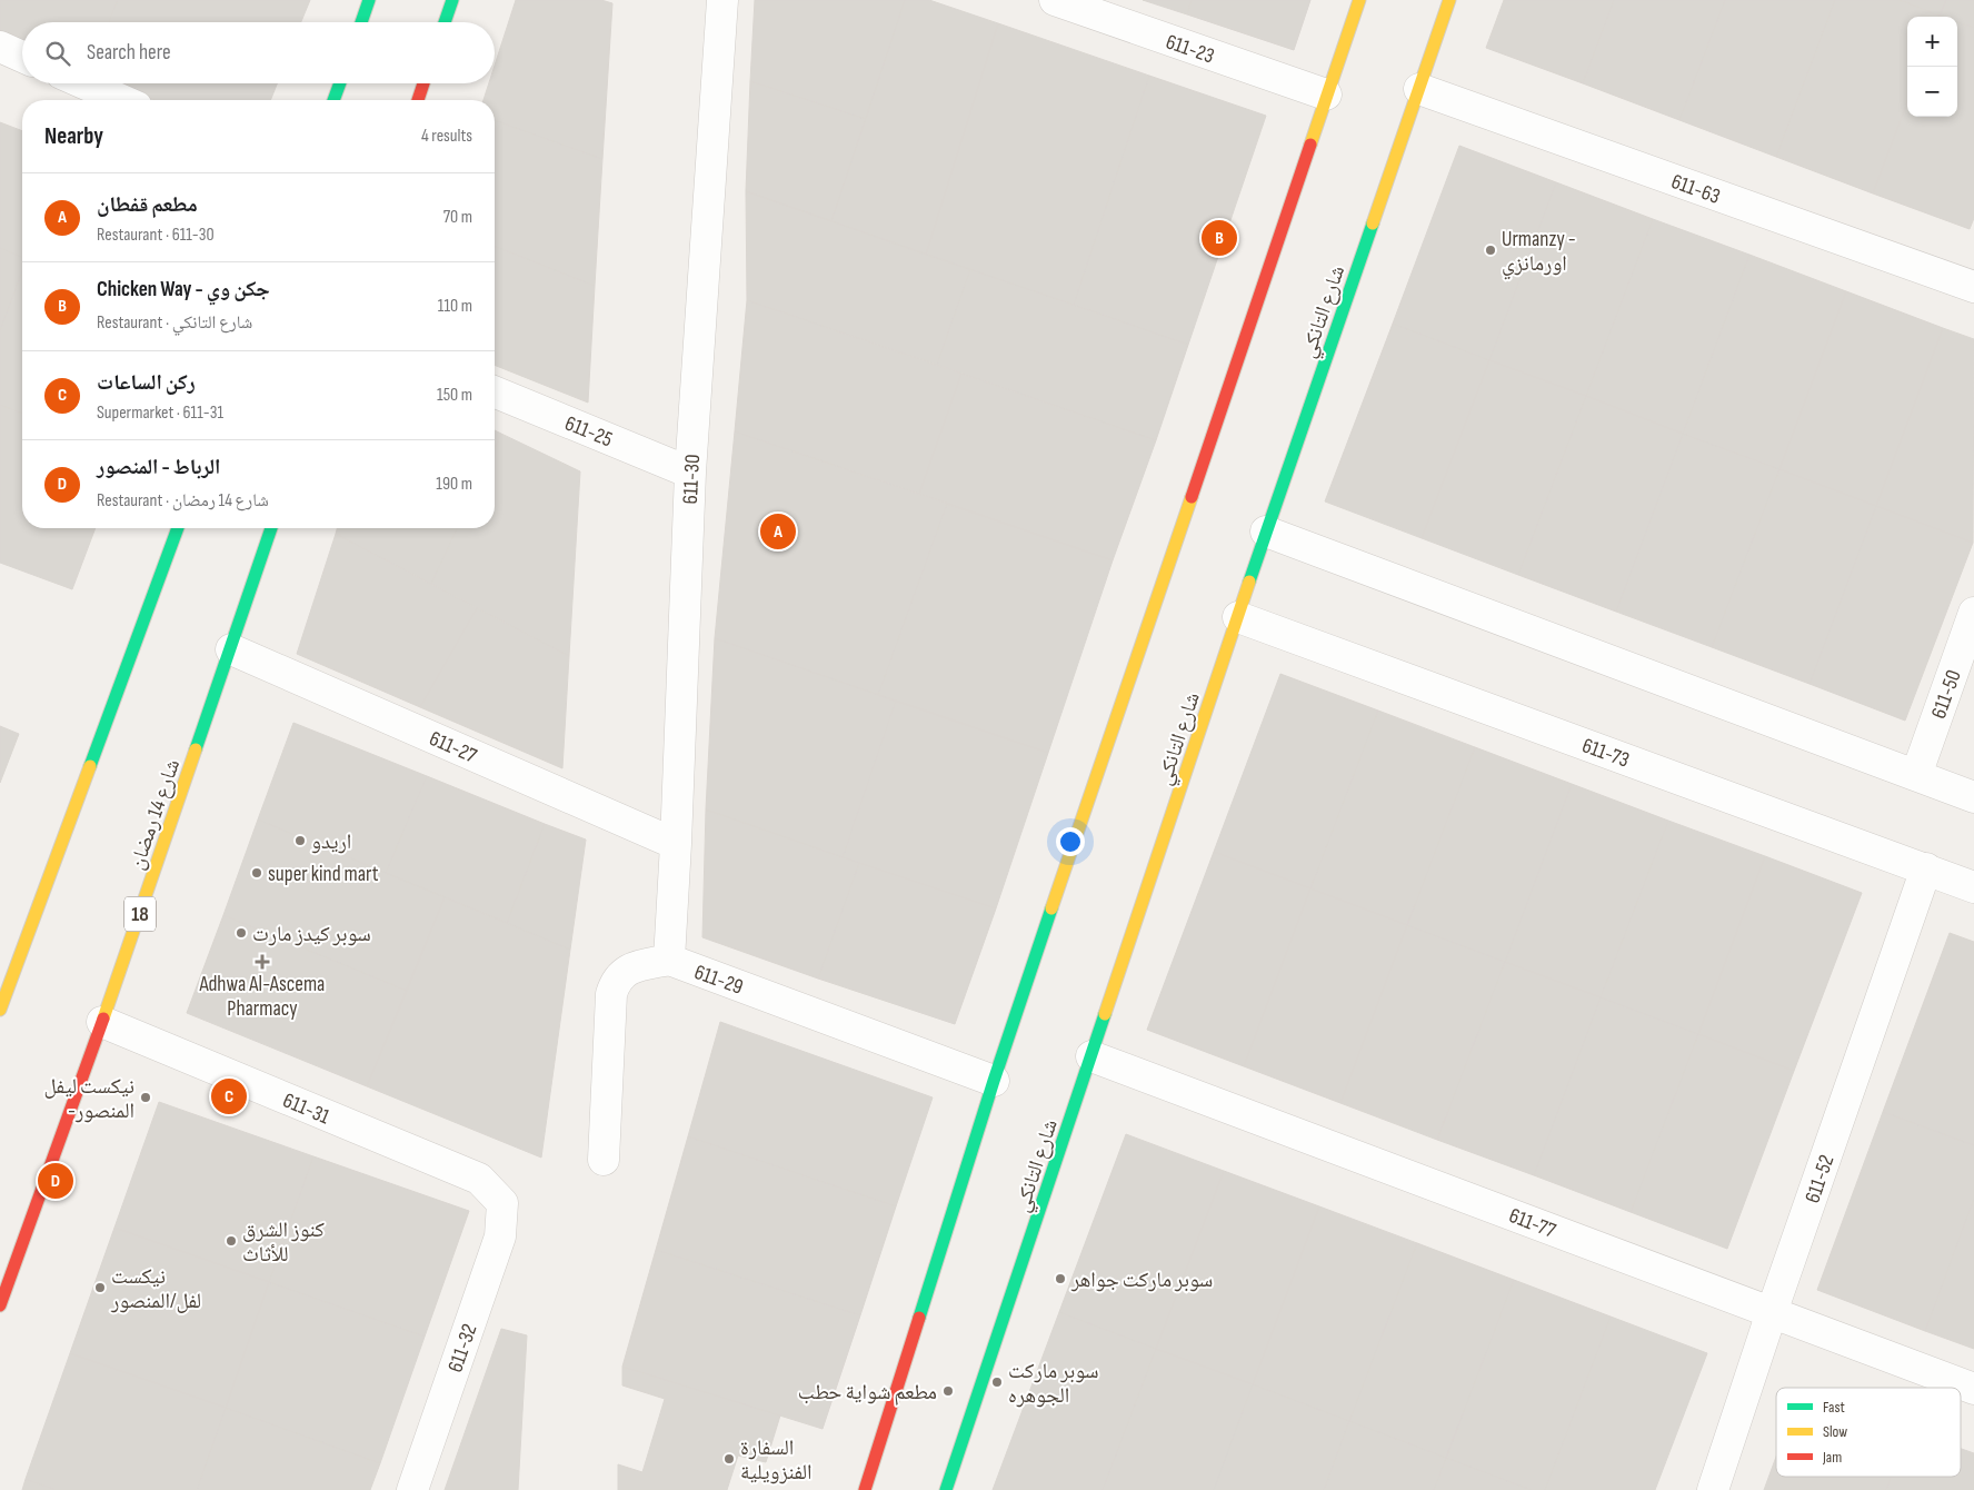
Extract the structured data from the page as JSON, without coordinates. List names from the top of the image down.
{
  "streets": {
    "street": [
      "611-23",
      "611-63",
      "شارع التانكي",
      "611-25",
      "611-30",
      "611-50",
      "611-27",
      "611-73",
      "شارع 14 رمضان",
      "18",
      "611-29",
      "611-31",
      "611-52",
      "611-77",
      "611-32"
    ]
  },
  "crossings": [
    ["611-63", "شارع التانكي"],
    ["شارع التانكي", "611-73"],
    ["شارع التانكي", "611-77"],
    ["611-25", "611-30"],
    ["611-30", "611-27"],
    ["611-30", "611-29"],
    ["611-27", "شارع 14 رمضان"],
    ["611-73", "611-52"],
    ["شارع 14 رمضان", "611-31"],
    ["611-31", "611-32"],
    ["611-52", "611-77"]
  ],
  "places": {
    "other": [
      "Urmanzy - اورمانزي",
      "اريدو",
      "super kind mart",
      "سوبر كيدز مارت",
      "نيكست ليفل -المنصور",
      "كنوز الشرق للأثاث",
      "سوبر ماركت جواهر",
      "نيكست لفل/المنصور",
      "سوبر ماركت الجوهره",
      "مطعم شواية حطب",
      "السفارة الفنزويلية"
    ],
    "health": ["Adhwa Al-Ascema Pharmacy"]
  },
  "legend": ["Fast", "Slow", "Jam"],
  "page": {
    "map_buttons": ["+", "−"],
    "search": "Search here",
    "heading": ["Nearby", "4 results"],
    "list": [
      {
        "mark": "A",
        "name": "مطعم قفطان",
        "note": "Restaurant · 611-30",
        "value": "70 m"
      },
      {
        "mark": "B",
        "name": "Chicken Way - جكن وي",
        "note": "Restaurant · شارع التانكي",
        "value": "110 m"
      },
      {
        "mark": "C",
        "name": "ركن الساعات",
        "note": "Supermarket · 611-31",
        "value": "150 m"
      },
      {
        "mark": "D",
        "name": "الرباط - المنصور",
        "note": "Restaurant · شارع 14 رمضان",
        "value": "190 m"
      }
    ],
    "pins": [
      "B",
      "A",
      "C",
      "D"
    ]
  }
}
